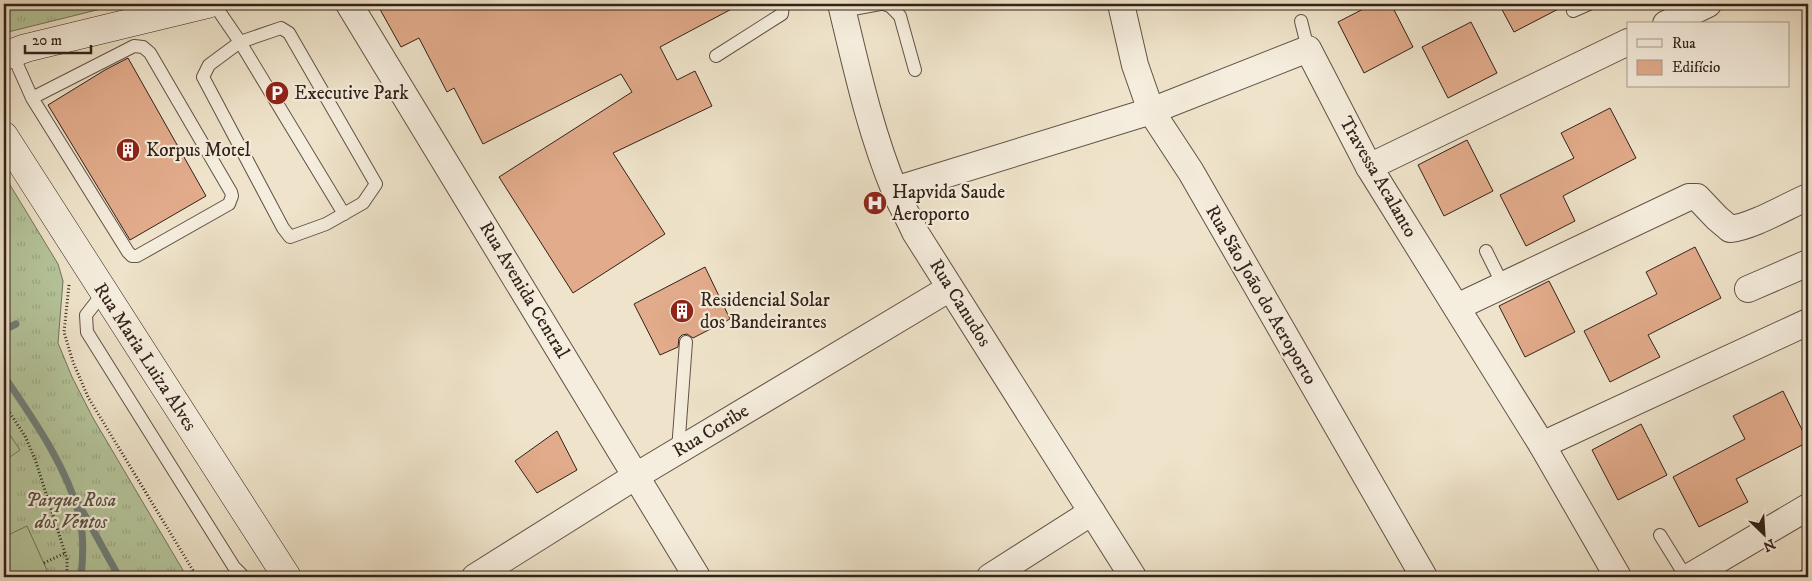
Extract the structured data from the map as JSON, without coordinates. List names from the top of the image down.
{
  "streets": {
    "street": [
      "Travessa Acalanto",
      "Rua Avenida Central",
      "Rua São João do Aeroporto",
      "Rua Canudos",
      "Rua Maria Luiza Alves",
      "Rua Coribe"
    ]
  },
  "crossings": [
    ["Rua Avenida Central", "Rua Coribe"],
    ["Rua Canudos", "Rua Coribe"]
  ],
  "parks": ["Parque Rosa dos Ventos"],
  "places": {
    "parking": ["Executive Park"],
    "building": ["Korpus Motel", "Residencial Solar dos Bandeirantes"],
    "hospital": ["Hapvida Saude Aeroporto"]
  },
  "legend": ["Rua", "Edifício"],
  "scale_bar": "20 m",
  "north": "bottom right"
}
